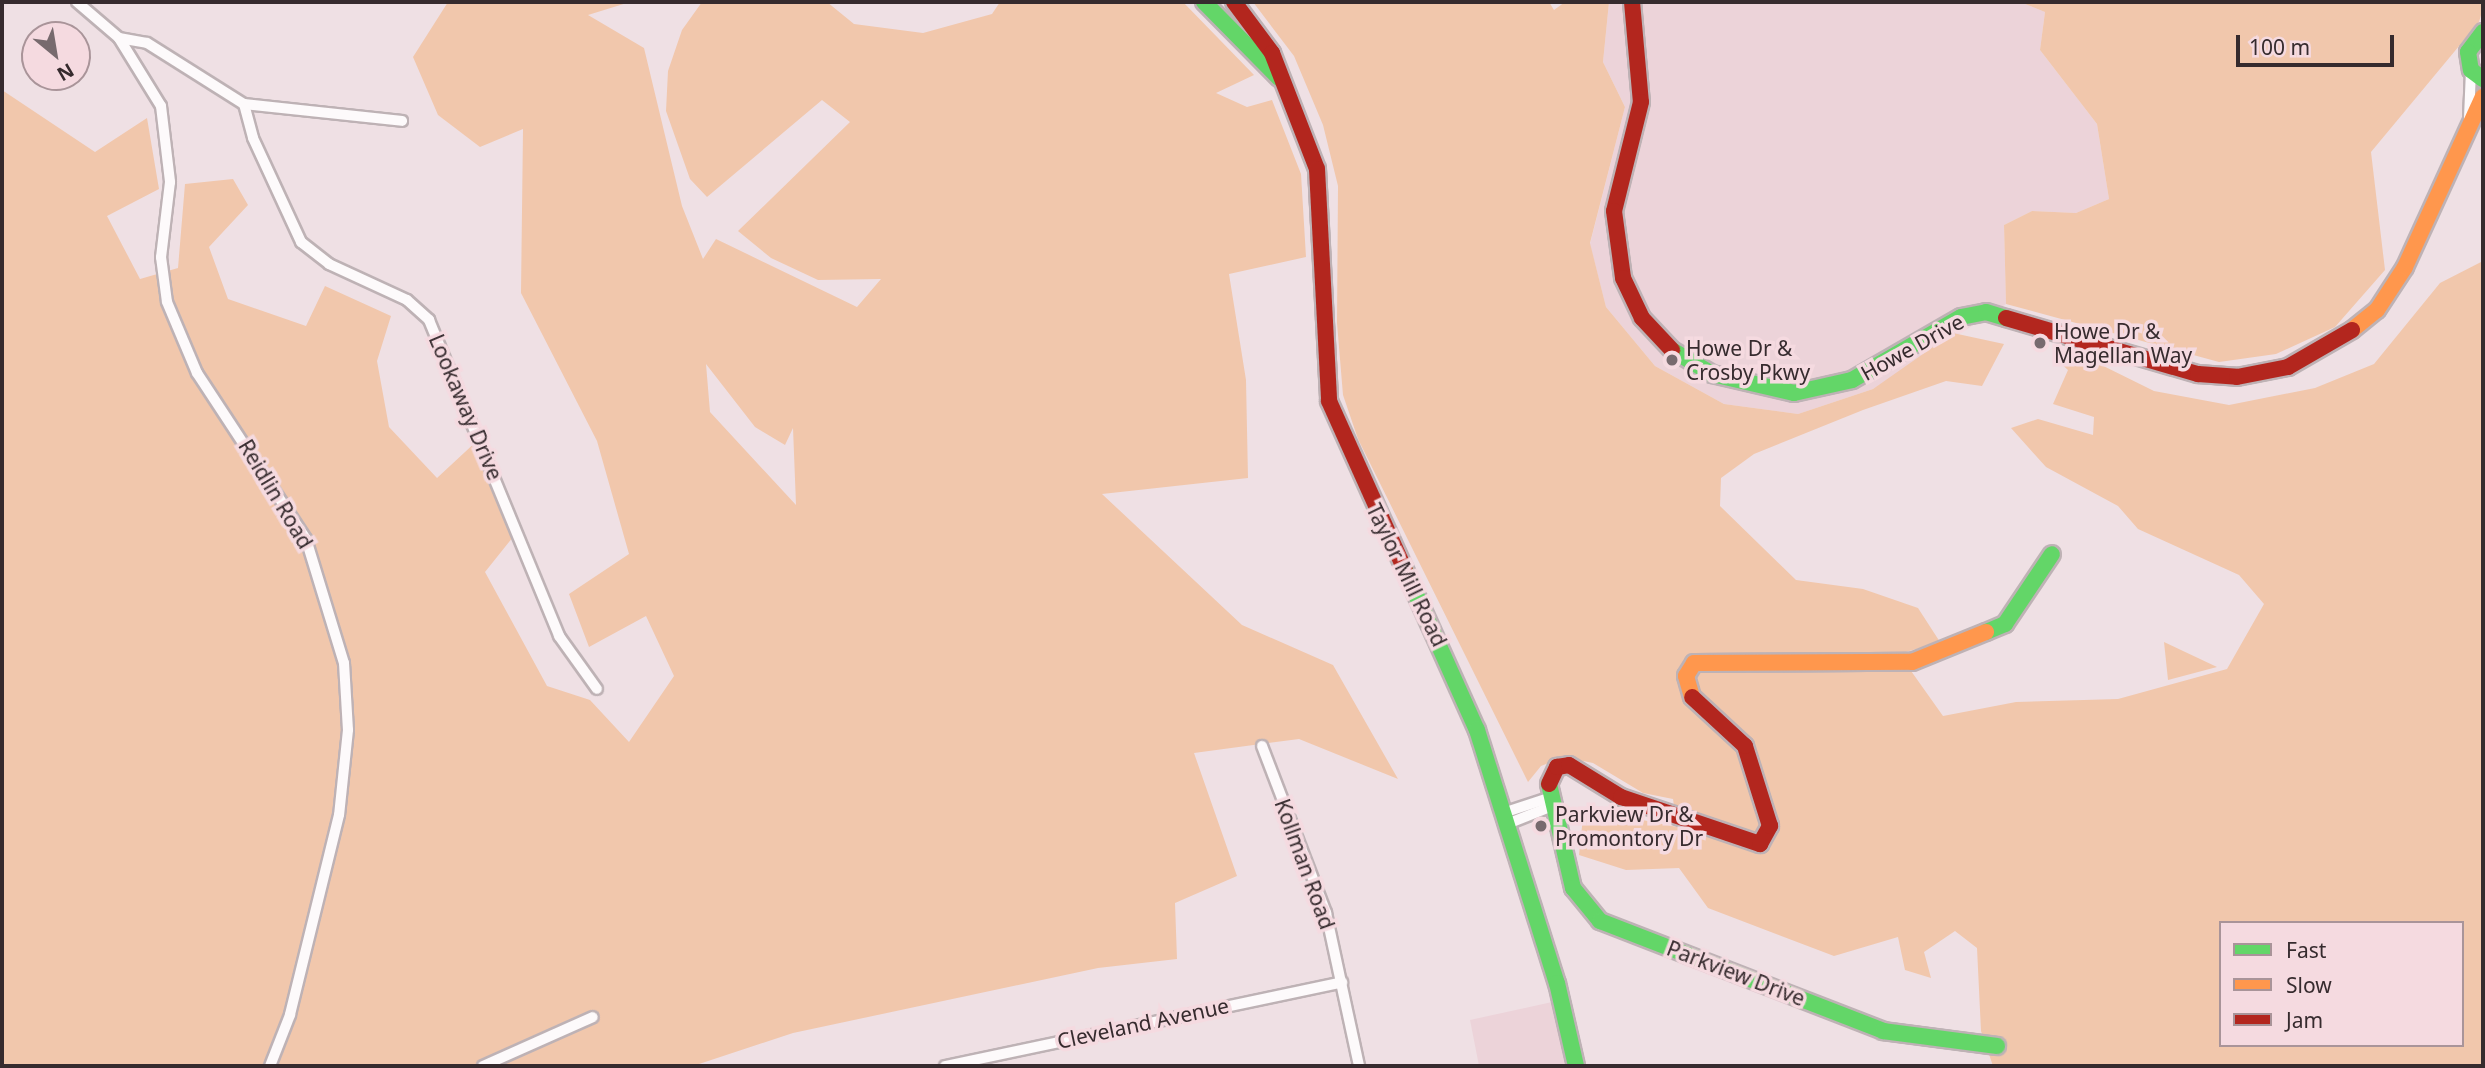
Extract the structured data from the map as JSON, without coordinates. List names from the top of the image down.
{
  "streets": {
    "street": [
      "Howe Drive",
      "Lookaway Drive",
      "Reidlin Road",
      "Taylor Mill Road",
      "Kollman Road",
      "Parkview Drive",
      "Cleveland Avenue"
    ]
  },
  "crossings": [
    ["Kollman Road", "Cleveland Avenue"]
  ],
  "places": ["Howe Dr & Magellan Way", "Howe Dr & Crosby Pkwy", "Parkview Dr & Promontory Dr"],
  "legend": ["Fast", "Slow", "Jam"],
  "scale_bar": "100 m",
  "north": "bottom right"
}
